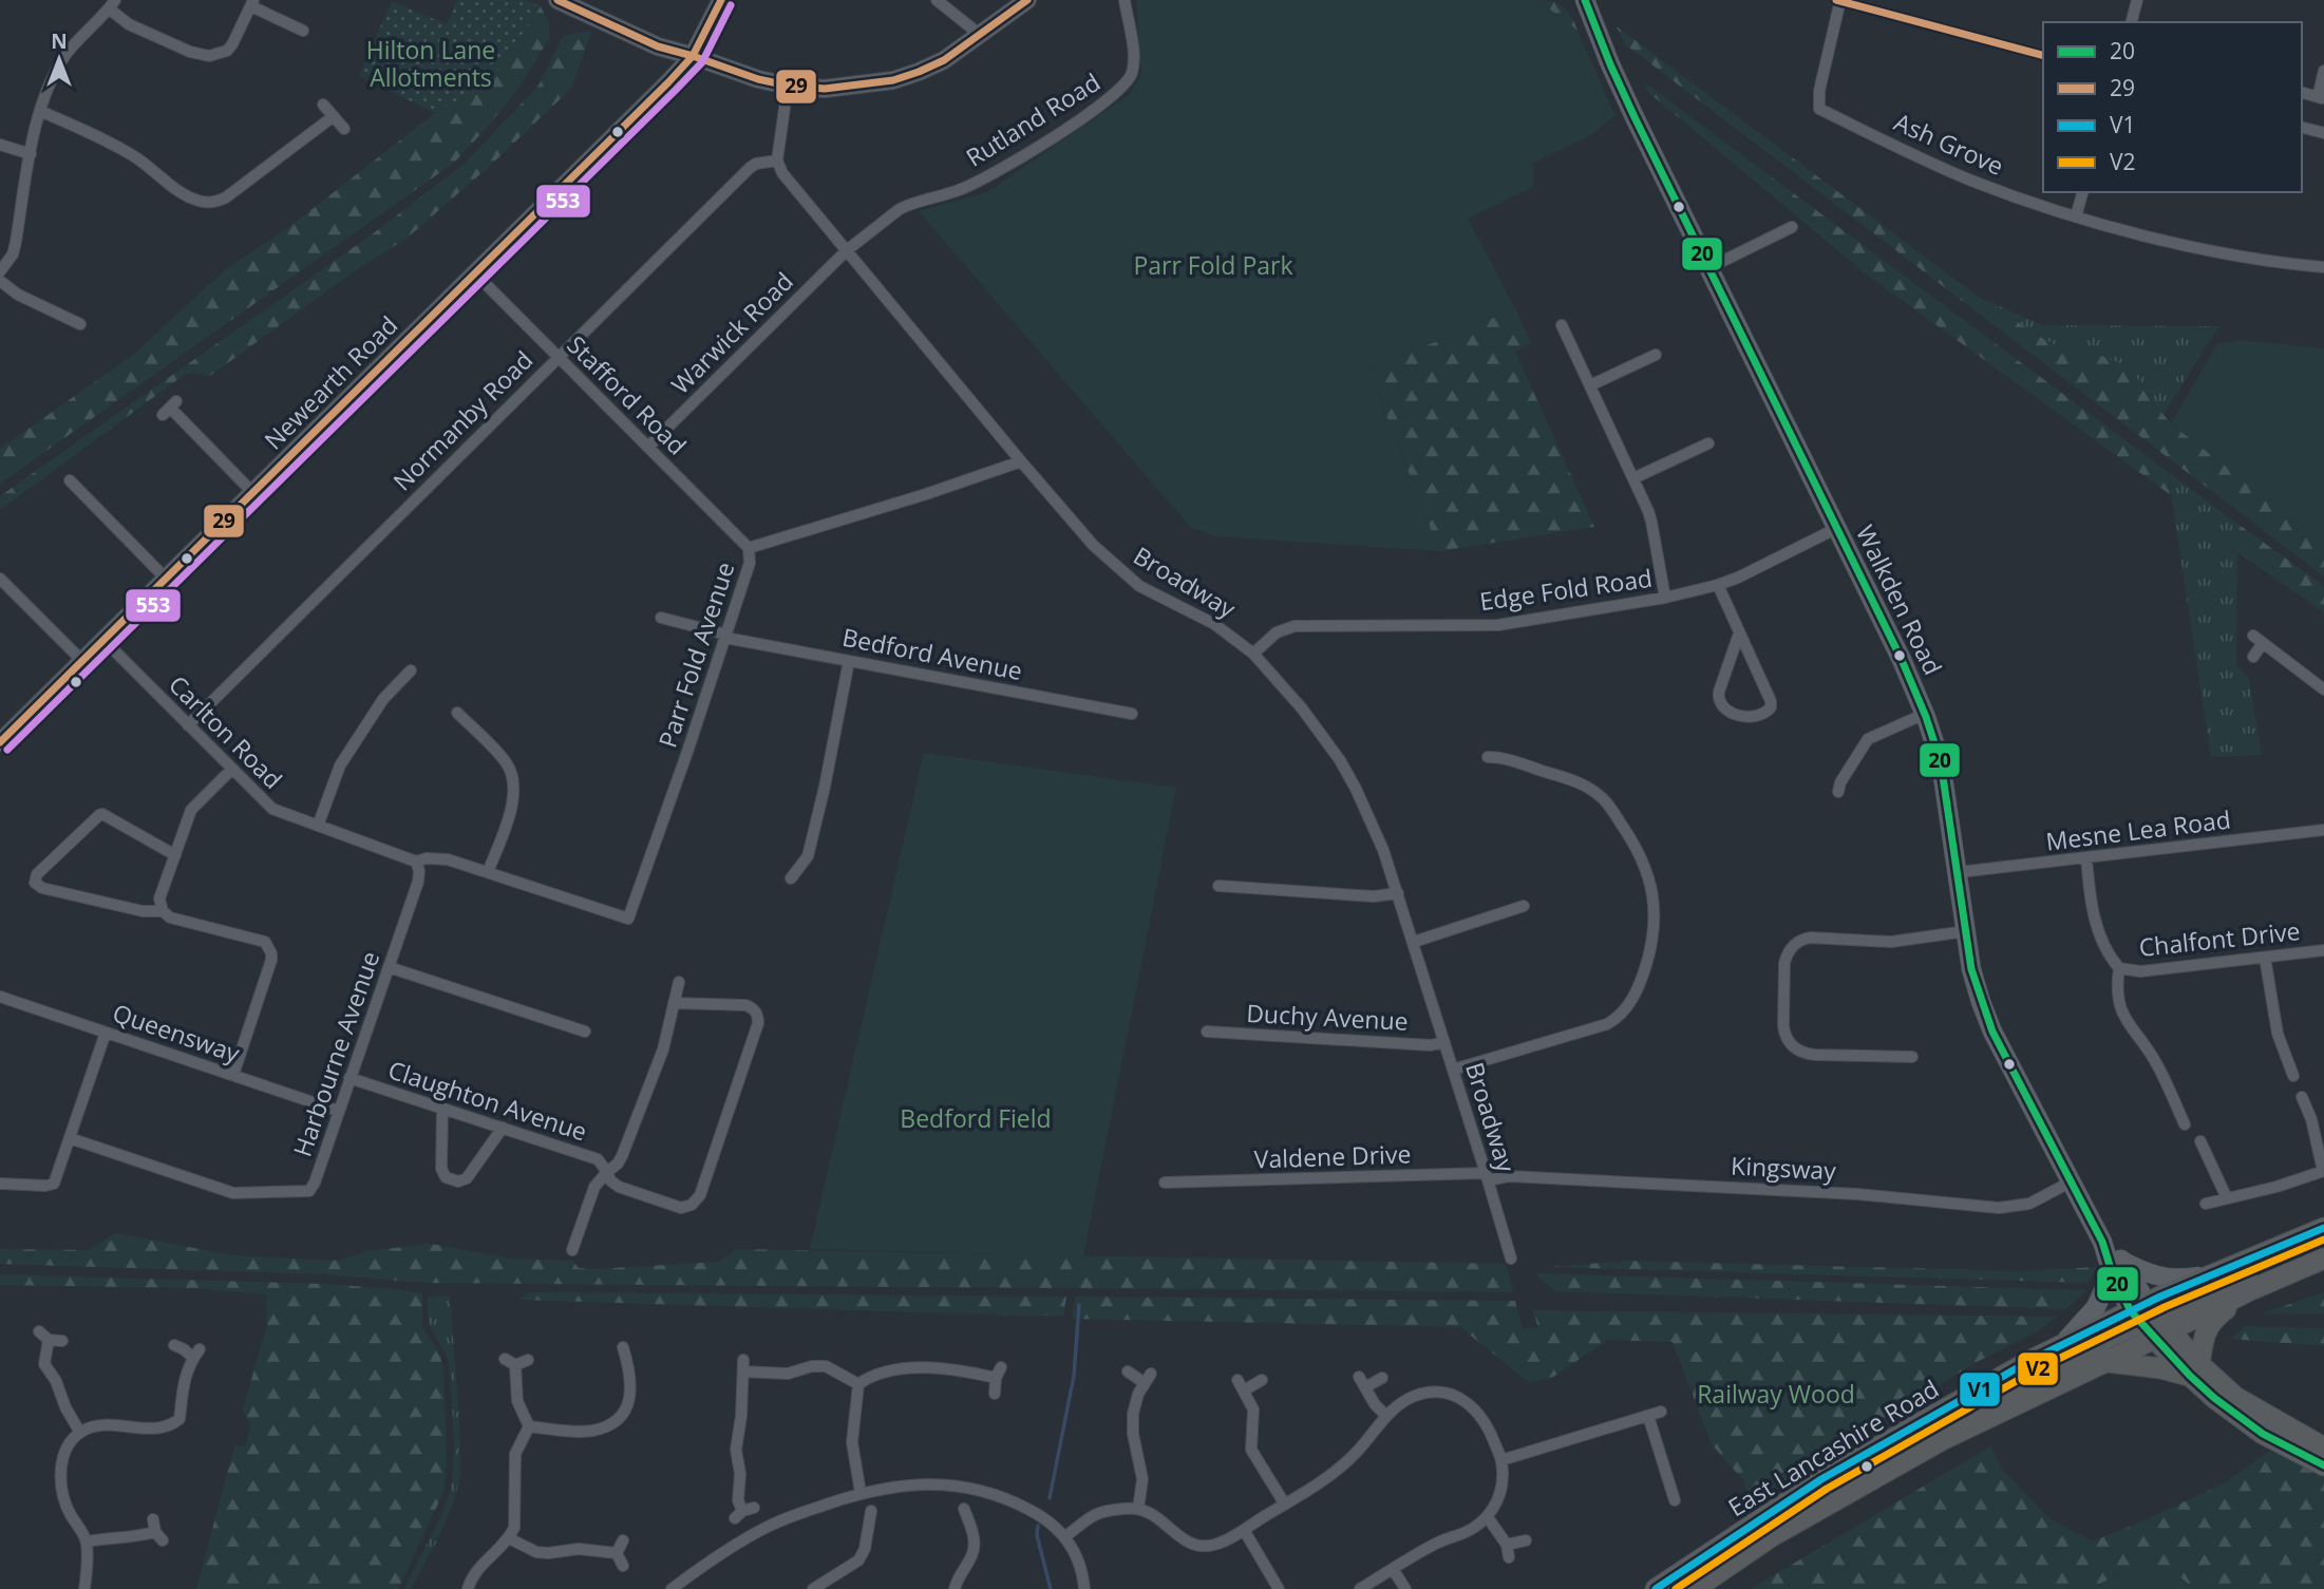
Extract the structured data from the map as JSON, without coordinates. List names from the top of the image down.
{
  "streets": {
    "highway": ["Walkden Road", "East Lancashire Road"],
    "main road": ["Newearth Road"],
    "street": [
      "Rutland Road",
      "Ash Grove",
      "Warwick Road",
      "Stafford Road",
      "Normanby Road",
      "Broadway",
      "Edge Fold Road",
      "Bedford Avenue",
      "Parr Fold Avenue",
      "Carlton Road",
      "Mesne Lea Road",
      "Chalfont Drive",
      "Duchy Avenue",
      "Queensway",
      "Harbourne Avenue",
      "Claughton Avenue",
      "Valdene Drive",
      "Kingsway"
    ]
  },
  "crossings": [
    ["Rutland Road", "Warwick Road"],
    ["Rutland Road", "Broadway"],
    ["Warwick Road", "Stafford Road"],
    ["Warwick Road", "Broadway"],
    ["Newearth Road", "Stafford Road"],
    ["Newearth Road", "Carlton Road"],
    ["Stafford Road", "Normanby Road"],
    ["Stafford Road", "Parr Fold Avenue"],
    ["Normanby Road", "Broadway"],
    ["Normanby Road", "Carlton Road"],
    ["Broadway", "Edge Fold Road"],
    ["Broadway", "Parr Fold Avenue"],
    ["Broadway", "Duchy Avenue"],
    ["Broadway", "Valdene Drive"],
    ["Broadway", "Kingsway"],
    ["Edge Fold Road", "Walkden Road"],
    ["Walkden Road", "Mesne Lea Road"],
    ["Walkden Road", "Kingsway"],
    ["Walkden Road", "East Lancashire Road"],
    ["Bedford Avenue", "Parr Fold Avenue"],
    ["Parr Fold Avenue", "Carlton Road"],
    ["Carlton Road", "Harbourne Avenue"],
    ["Queensway", "Harbourne Avenue"],
    ["Harbourne Avenue", "Claughton Avenue"],
    ["Valdene Drive", "Kingsway"]
  ],
  "parks": [
    "Hilton Lane Allotments",
    "Parr Fold Park",
    "Bedford Field",
    "Railway Wood"
  ],
  "lines": [
    "transit line 20",
    "transit line 29",
    "transit line 553",
    "transit line V1",
    "transit line V2"
  ],
  "legend": [
    "20",
    "29",
    "V1",
    "V2"
  ],
  "north": "top"
}
